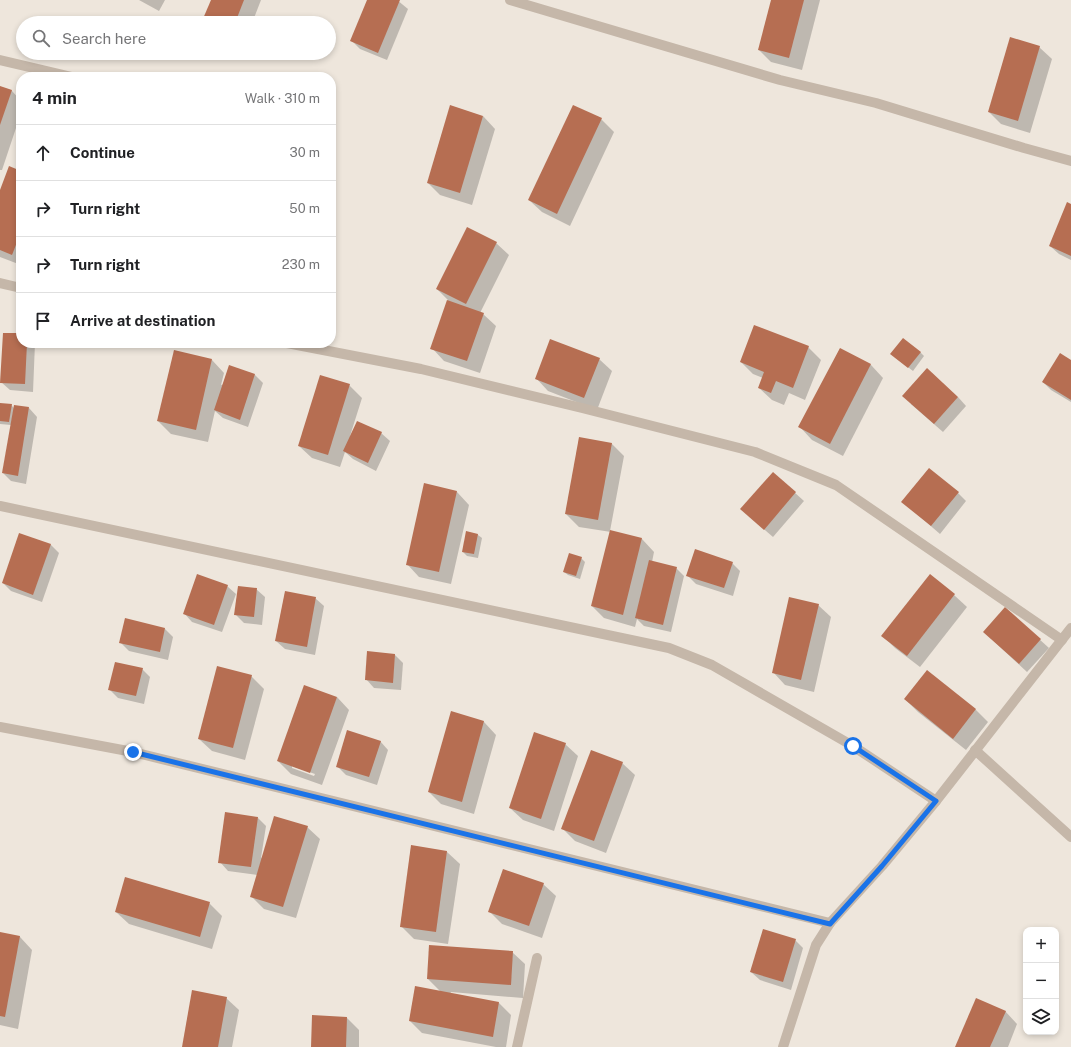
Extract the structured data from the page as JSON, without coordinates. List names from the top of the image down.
{
  "page": {
    "search": "Search here",
    "heading": ["4 min", "Walk · 310 m"],
    "list": [
      ["Continue", "30 m"],
      ["Turn right", "50 m"],
      ["Turn right", "230 m"],
      "Arrive at destination"
    ],
    "map_buttons": ["+", "−"]
  }
}
